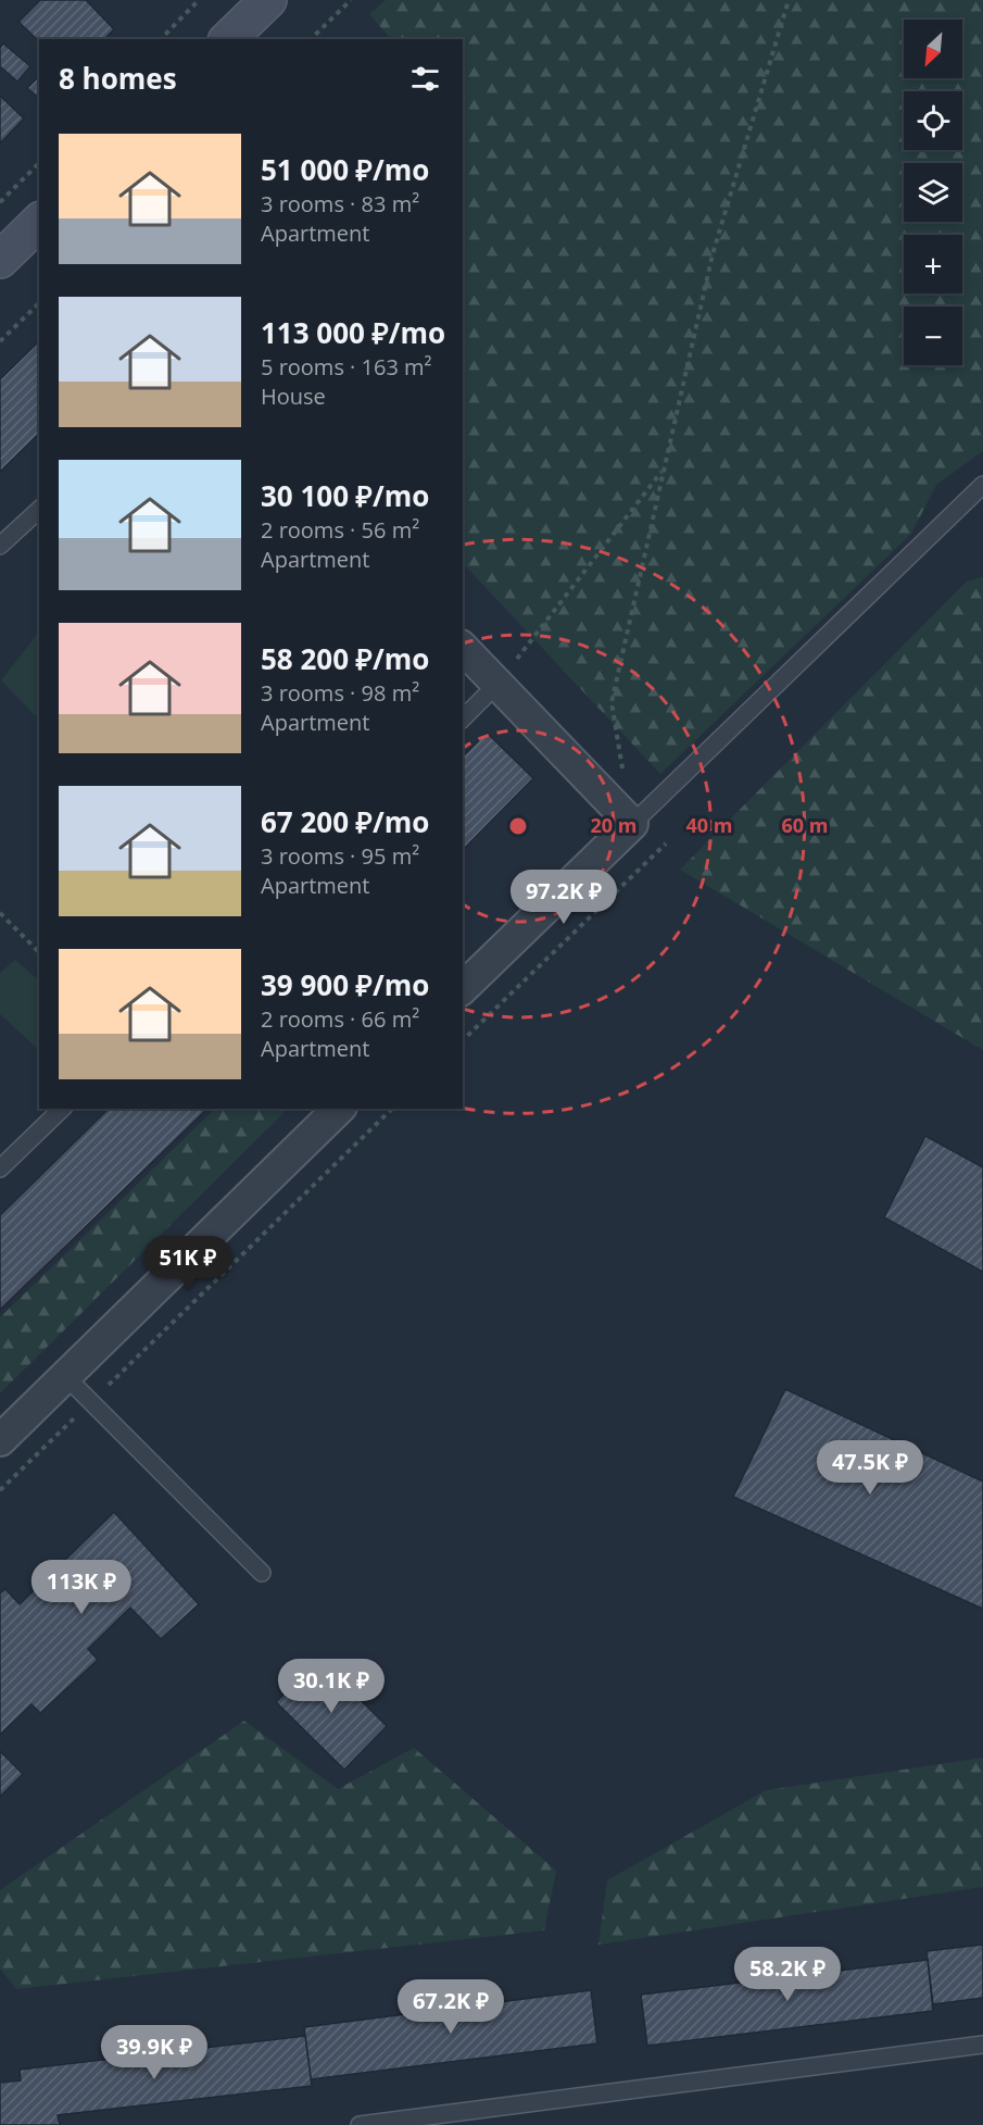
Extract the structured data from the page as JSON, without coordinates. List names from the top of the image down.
{
  "north": "bottom left",
  "page": {
    "map_buttons": ["+", "−"],
    "heading": "8 homes",
    "list": [
      {
        "name": "51 000 ₽/mo",
        "note": "3 rooms · 83 m² · Apartment"
      },
      {
        "name": "113 000 ₽/mo",
        "note": "5 rooms · 163 m² · House"
      },
      {
        "name": "30 100 ₽/mo",
        "note": "2 rooms · 56 m² · Apartment"
      },
      {
        "name": "58 200 ₽/mo",
        "note": "3 rooms · 98 m² · Apartment"
      },
      {
        "name": "67 200 ₽/mo",
        "note": "3 rooms · 95 m² · Apartment"
      },
      {
        "name": "39 900 ₽/mo",
        "note": "2 rooms · 66 m² · Apartment"
      }
    ],
    "price": [
      "97.2K ₽",
      "51K ₽",
      "47.5K ₽",
      "113K ₽",
      "30.1K ₽",
      "58.2K ₽",
      "67.2K ₽",
      "39.9K ₽"
    ]
  },
  "rings": ["20 m", "40 m", "60 m"]
}
